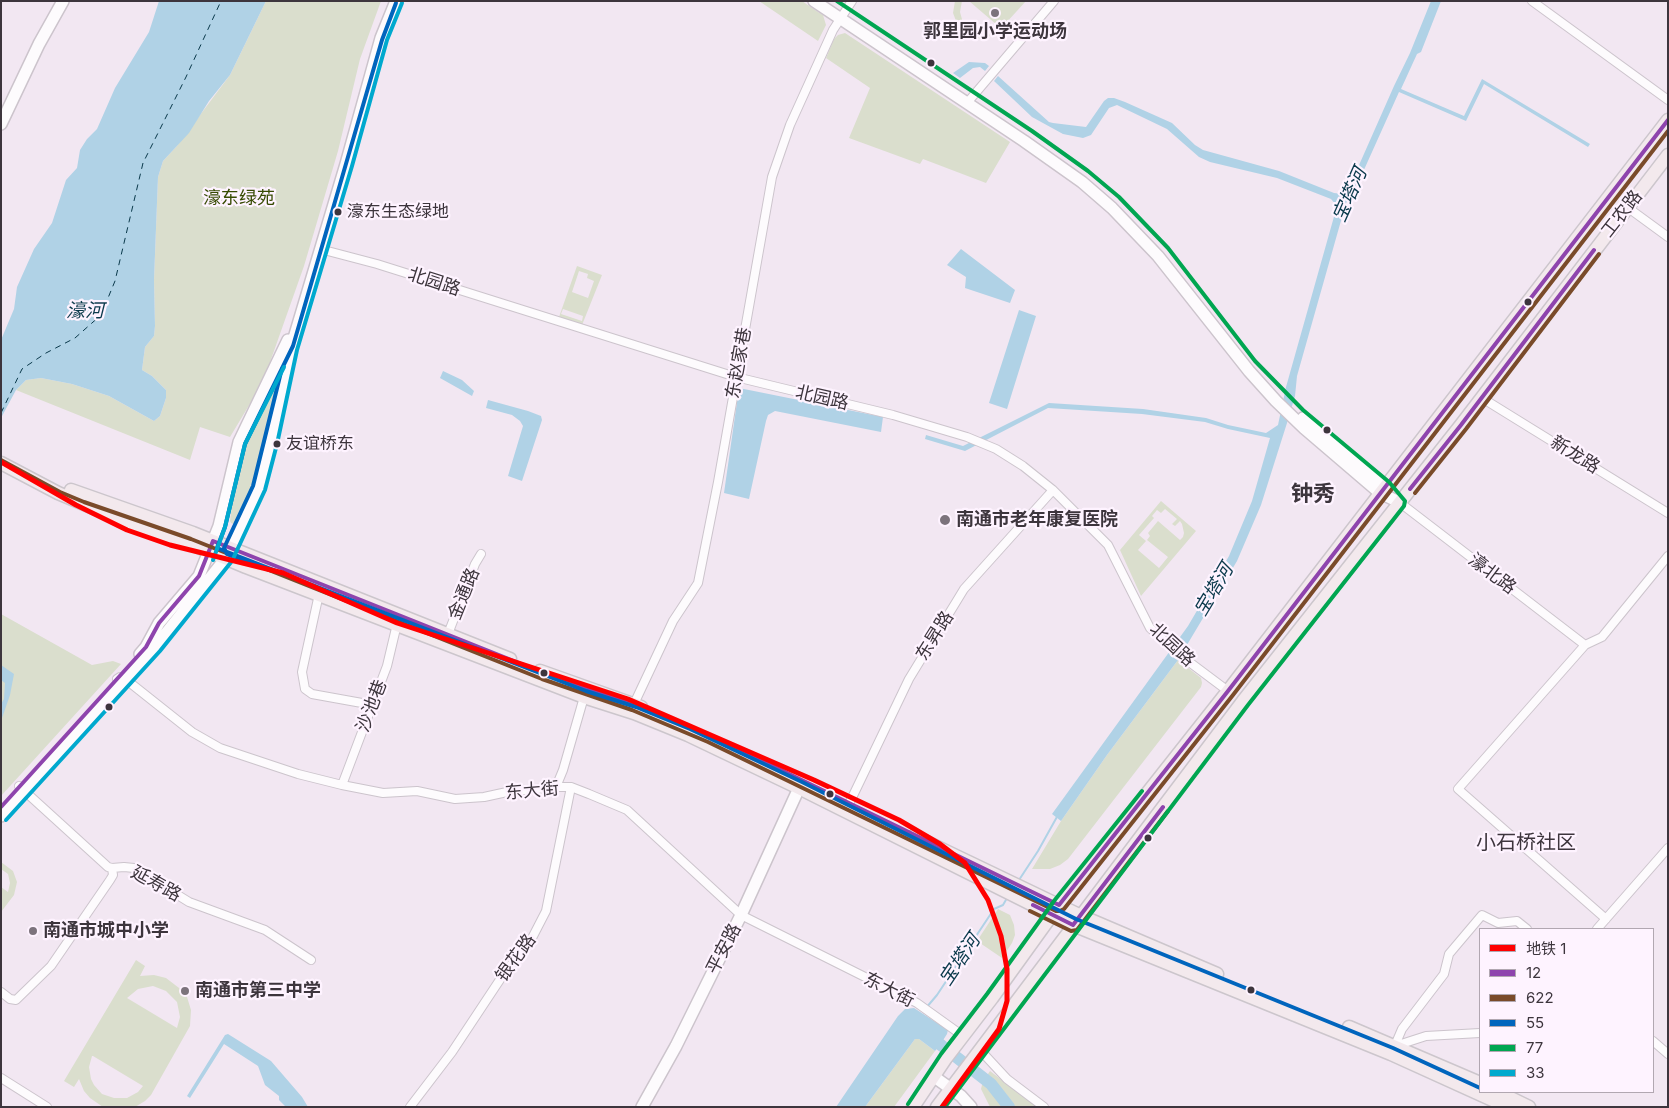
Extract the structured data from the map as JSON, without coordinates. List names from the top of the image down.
{
  "streets": {
    "main road": ["工农路", "濠北路", "平安路"],
    "street": [
      "北园路",
      "东赵家巷",
      "新龙路",
      "金通路",
      "东昇路",
      "沙池巷",
      "东大街",
      "延寿路",
      "银花路"
    ]
  },
  "crossings": [
    ["工农路", "北园路"],
    ["工农路", "新龙路"],
    ["工农路", "濠北路"],
    ["工农路", "东大街"],
    ["北园路", "东赵家巷"],
    ["北园路", "东昇路"],
    ["东赵家巷", "濠北路"],
    ["沙池巷", "东大街"],
    ["东大街", "平安路"],
    ["东大街", "银花路"]
  ],
  "districts": ["钟秀", "小石桥社区"],
  "water": ["宝塔河", "濠河"],
  "parks": ["濠东绿苑"],
  "places": [
    "郭里园小学运动场",
    "濠东生态绿地",
    "友谊桥东",
    "南通市老年康复医院",
    "南通市城中小学",
    "南通市第三中学"
  ],
  "lines": [
    "transit line 77",
    "transit line 55",
    "transit line 33",
    "transit line 12",
    "transit line 622",
    "metro line 1"
  ],
  "legend": [
    "地铁 1",
    "12",
    "622",
    "55",
    "77",
    "33"
  ]
}
